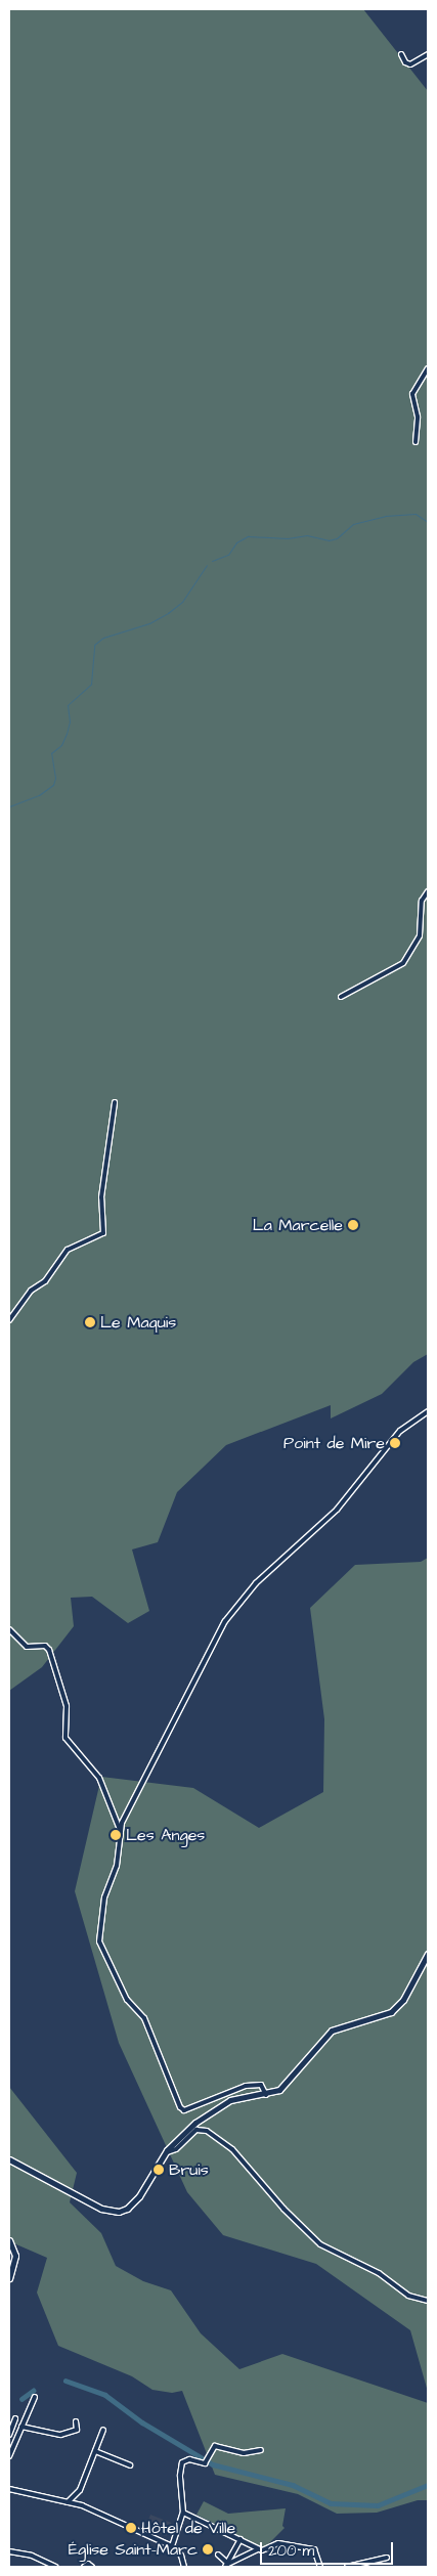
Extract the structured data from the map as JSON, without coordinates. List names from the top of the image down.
{
  "places": [
    "La Marcelle",
    "Le Maquis",
    "Point de Mire",
    "Les Anges",
    "Bruis",
    "Hôtel de Ville",
    "Église Saint-Marc"
  ],
  "scale_bar": "200 m"
}
